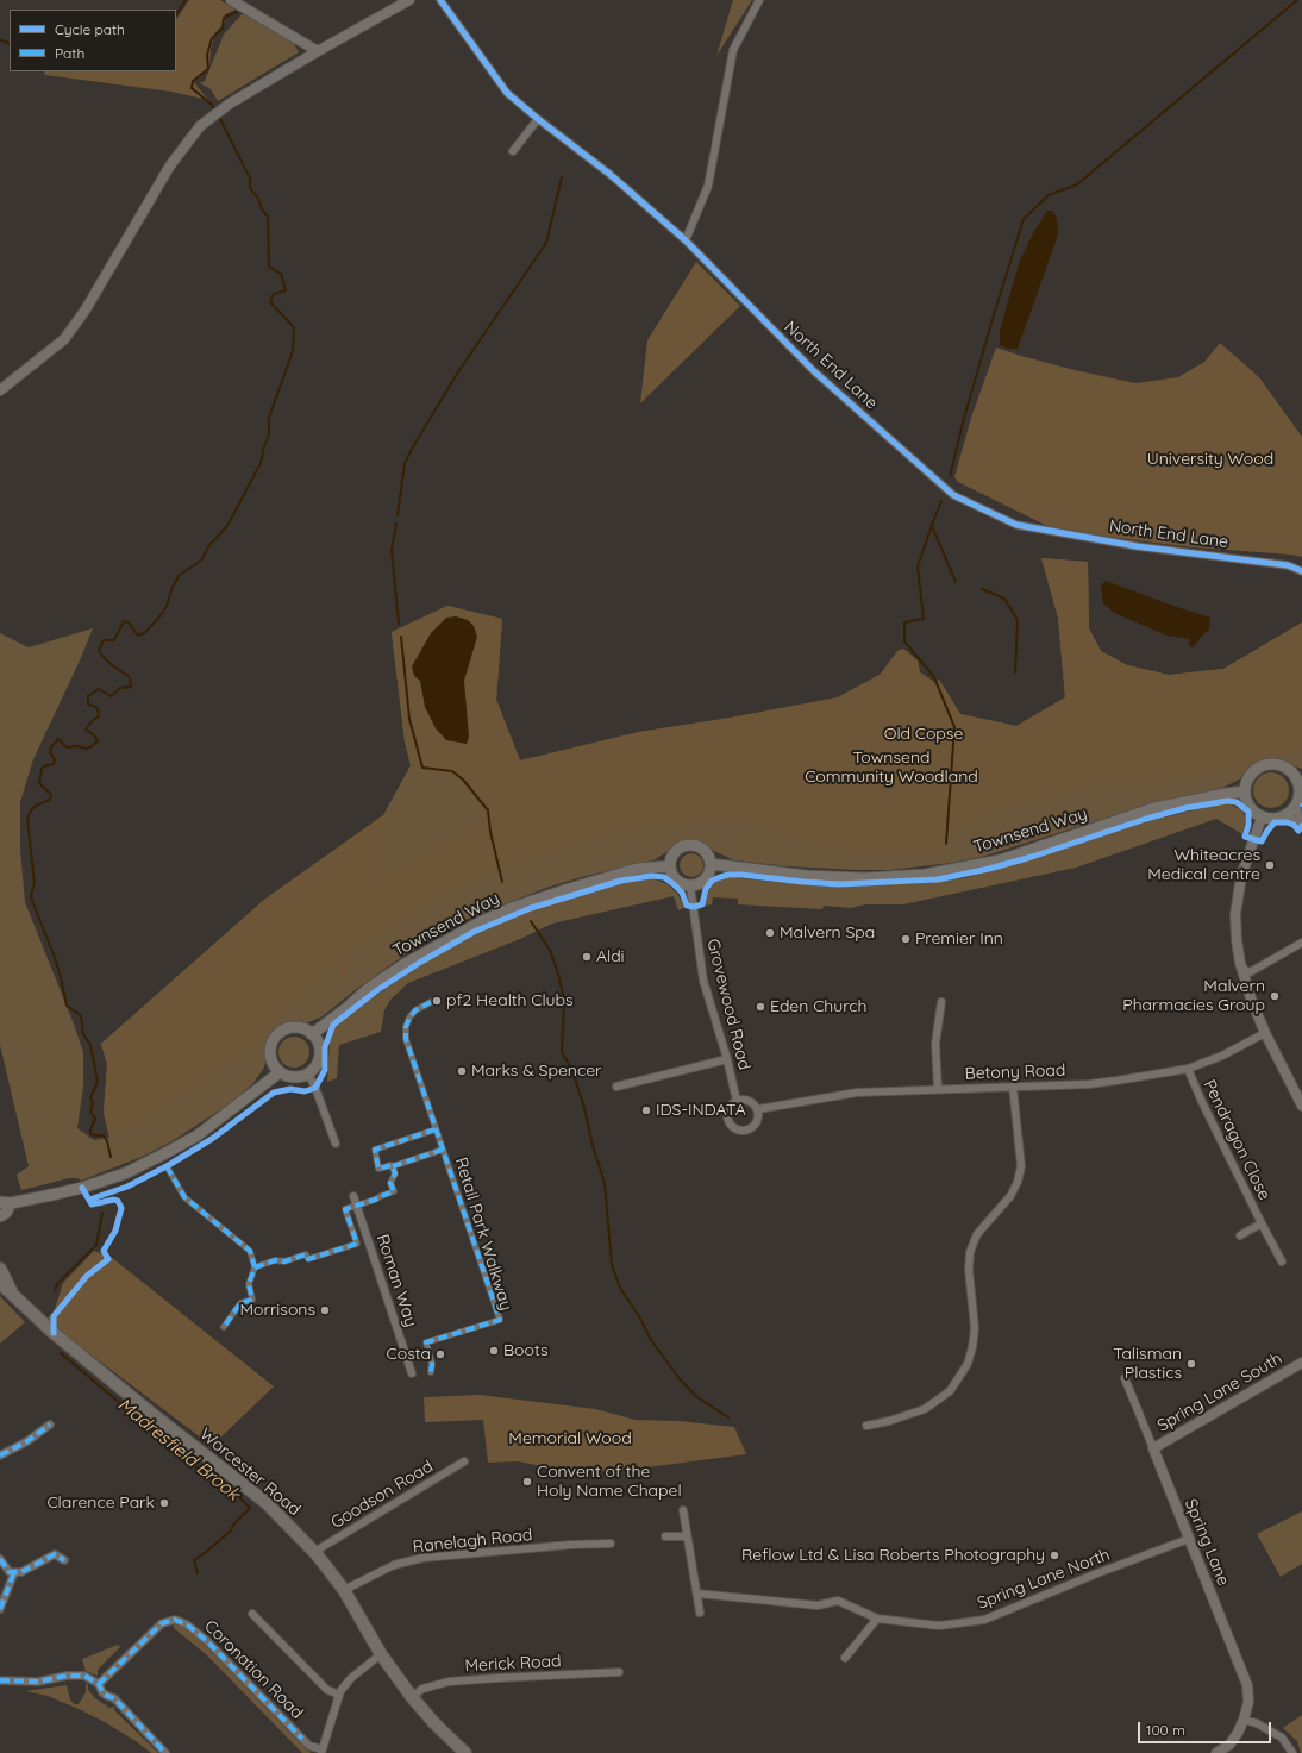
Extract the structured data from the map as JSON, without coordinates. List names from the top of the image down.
{
  "streets": {
    "highway": ["Worcester Road"],
    "main road": ["Townsend Way"],
    "street": [
      "North End Lane",
      "Grovewood Road",
      "Betony Road",
      "Pendragon Close",
      "Retail Park Walkway",
      "Roman Way",
      "Spring Lane South",
      "Goodson Road",
      "Ranelagh Road",
      "Spring Lane",
      "Spring Lane North",
      "Merick Road",
      "Coronation Road"
    ]
  },
  "crossings": [
    ["Townsend Way", "Grovewood Road"],
    ["Grovewood Road", "Betony Road"],
    ["Betony Road", "Pendragon Close"],
    ["Spring Lane South", "Spring Lane"],
    ["Worcester Road", "Goodson Road"],
    ["Worcester Road", "Ranelagh Road"],
    ["Worcester Road", "Merick Road"],
    ["Spring Lane", "Spring Lane North"]
  ],
  "water": ["Madresfield Brook"],
  "parks": [
    "University Wood",
    "Old Copse",
    "Townsend Community Woodland",
    "Memorial Wood"
  ],
  "places": [
    "Whiteacres Medical centre",
    "Malvern Spa",
    "Premier Inn",
    "Aldi",
    "Malvern Pharmacies Group",
    "pf2 Health Clubs",
    "Eden Church",
    "Marks & Spencer",
    "IDS-INDATA",
    "Morrisons",
    "Boots",
    "Costa",
    "Talisman Plastics",
    "Convent of the Holy Name Chapel",
    "Clarence Park",
    "Reflow Ltd & Lisa Roberts Photography"
  ],
  "legend": ["Cycle path", "Path"],
  "scale_bar": "100 m"
}
